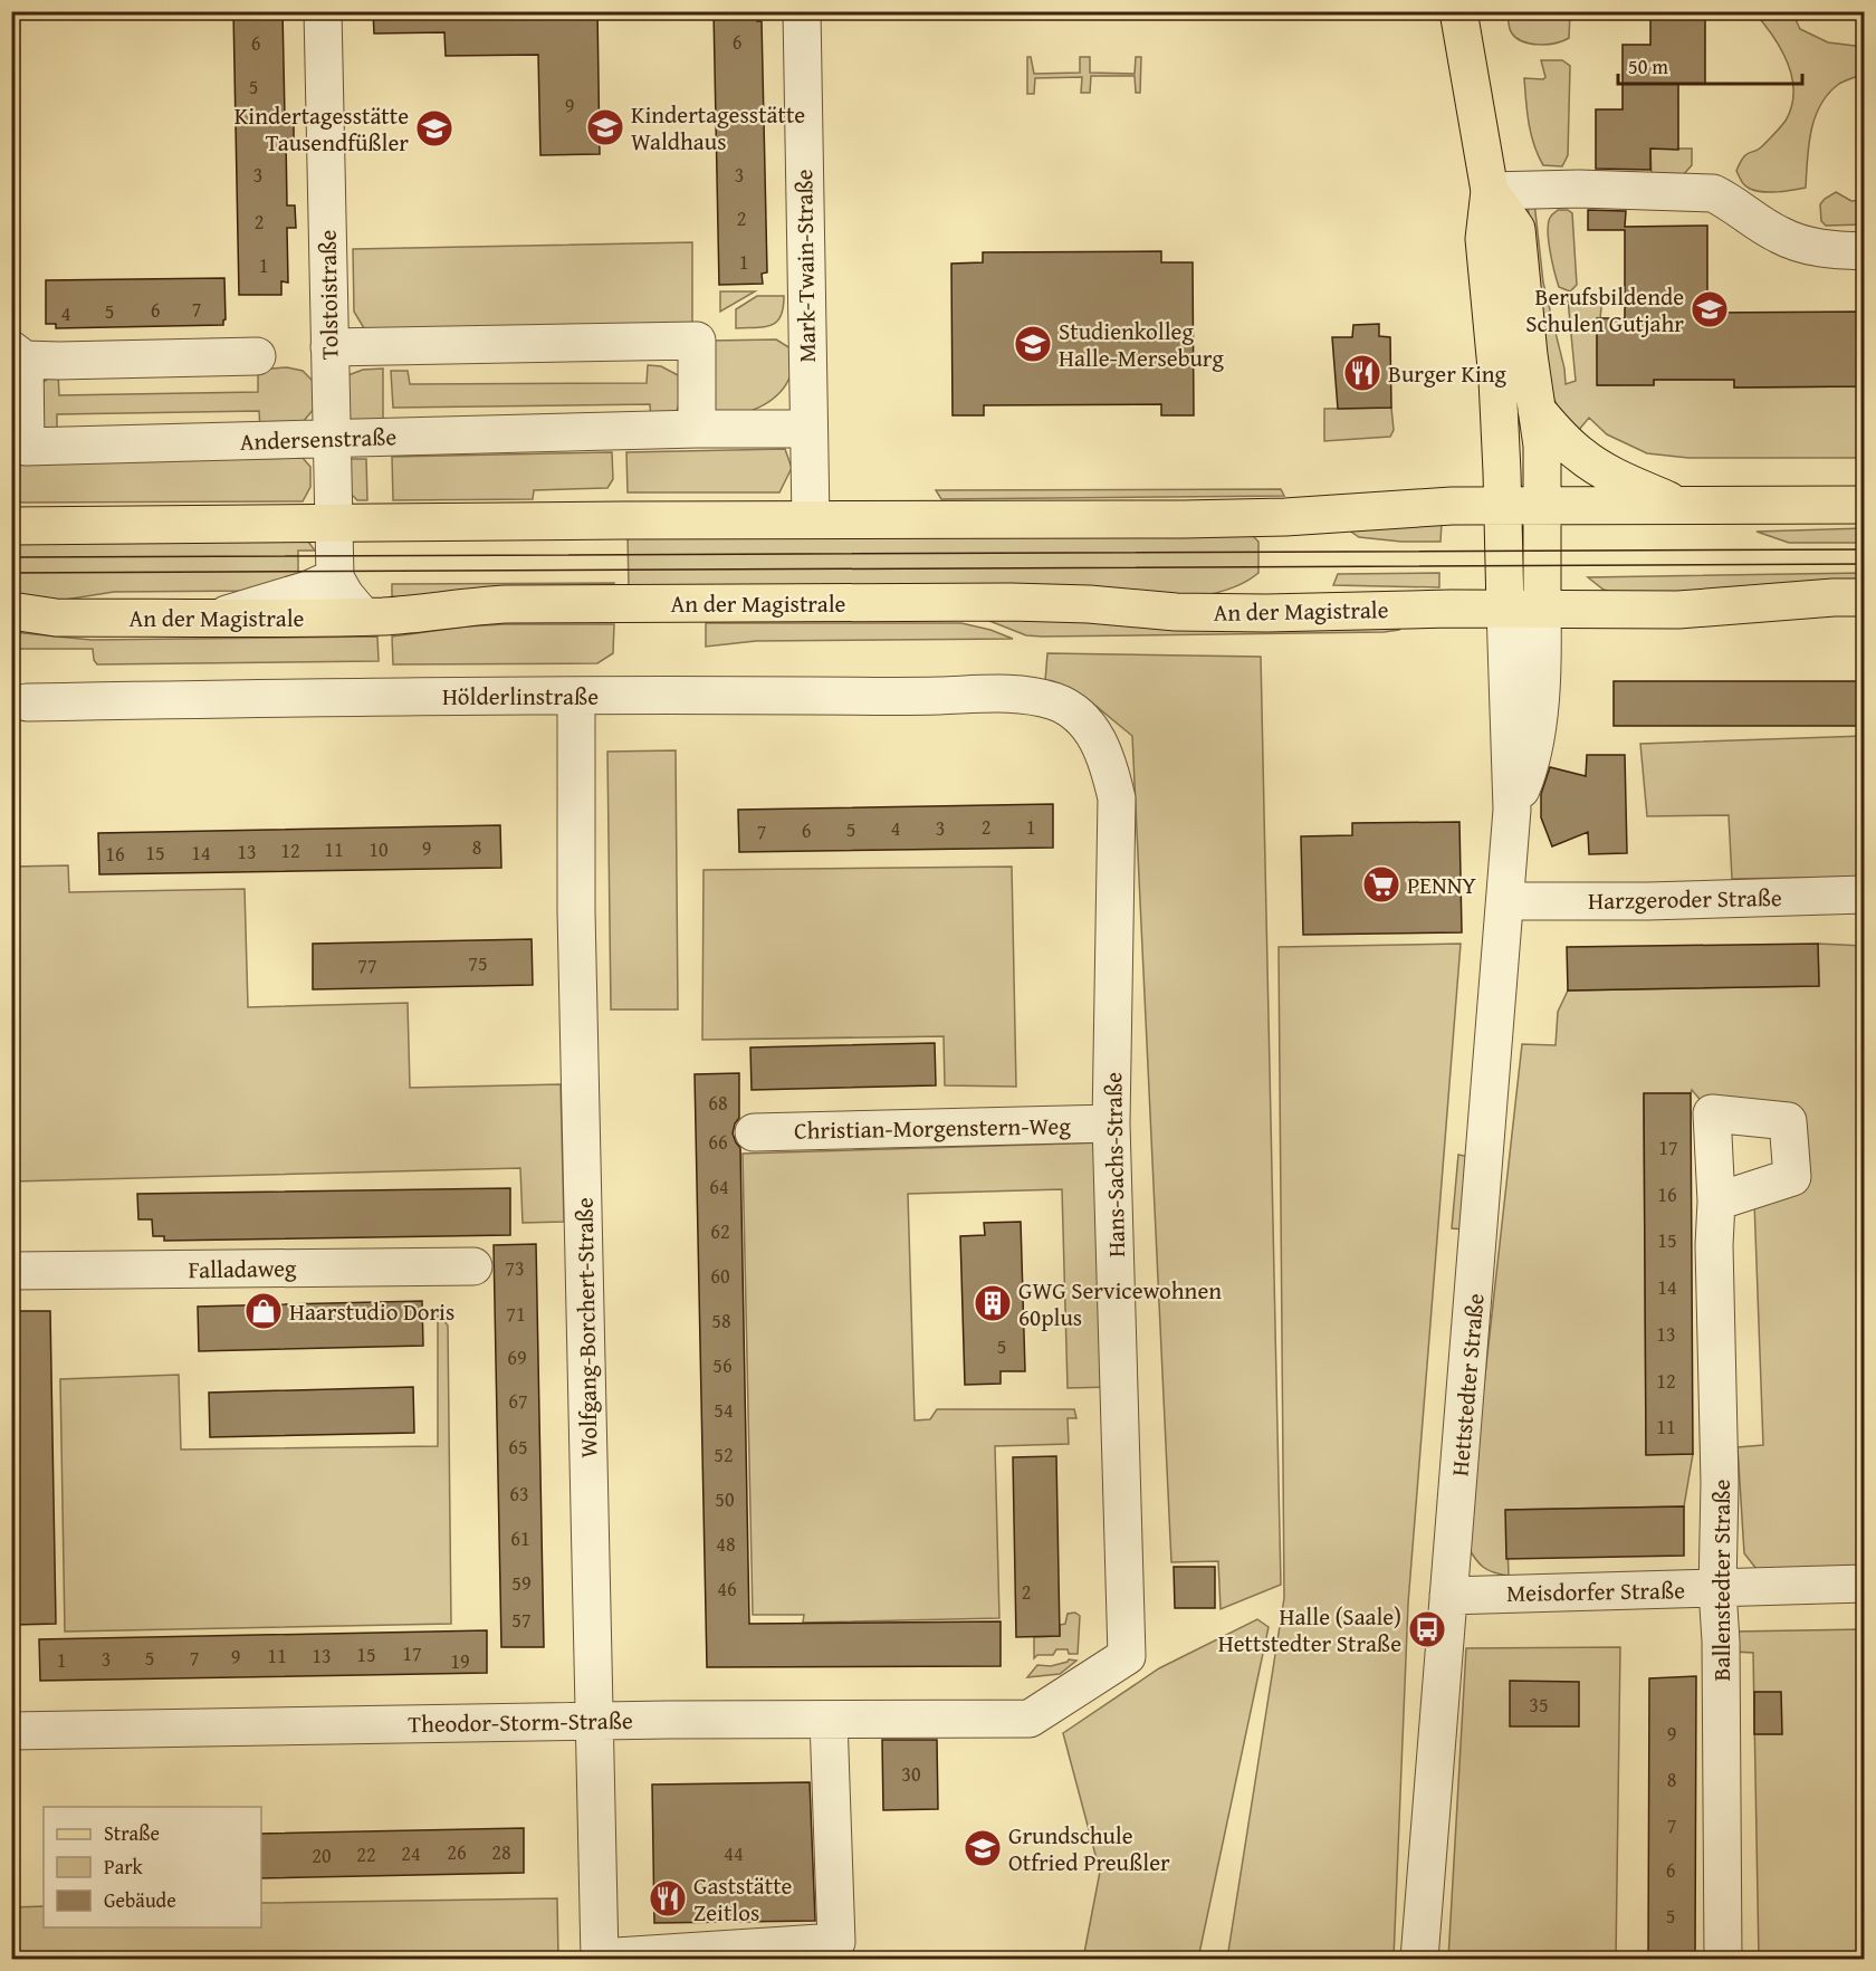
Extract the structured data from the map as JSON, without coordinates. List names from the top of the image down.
{
  "streets": {
    "main road": ["An der Magistrale"],
    "street": [
      "Mark-Twain-Straße",
      "Tolstoistraße",
      "Andersenstraße",
      "Hölderlinstraße",
      "Harzgeroder Straße",
      "Christian-Morgenstern-Weg",
      "Hans-Sachs-Straße",
      "Falladaweg",
      "Wolfgang-Borchert-Straße",
      "Hettstedter Straße",
      "Ballenstedter Straße",
      "Meisdorfer Straße",
      "Theodor-Storm-Straße"
    ]
  },
  "crossings": [
    ["Mark-Twain-Straße", "Andersenstraße"],
    ["Tolstoistraße", "Andersenstraße"],
    ["An der Magistrale", "Hettstedter Straße"],
    ["Hölderlinstraße", "Hans-Sachs-Straße"],
    ["Hölderlinstraße", "Wolfgang-Borchert-Straße"],
    ["Harzgeroder Straße", "Hettstedter Straße"],
    ["Christian-Morgenstern-Weg", "Hans-Sachs-Straße"],
    ["Hans-Sachs-Straße", "Theodor-Storm-Straße"],
    ["Wolfgang-Borchert-Straße", "Theodor-Storm-Straße"],
    ["Hettstedter Straße", "Meisdorfer Straße"],
    ["Ballenstedter Straße", "Meisdorfer Straße"]
  ],
  "places": {
    "school or university": [
      "Kindertagesstätte Waldhaus",
      "Kindertagesstätte Tausendfüßler",
      "Berufsbildende Schulen Gutjahr",
      "Studienkolleg Halle-Merseburg",
      "Grundschule Otfried Preußler"
    ],
    "restaurant": ["Burger King", "Gaststätte Zeitlos"],
    "supermarket": ["PENNY"],
    "building": ["GWG Servicewohnen 60plus"],
    "shop": ["Haarstudio Doris"],
    "bus stop": ["Halle (Saale) Hettstedter Straße"]
  },
  "house_numbers": [
    "6",
    "6",
    "5",
    "9",
    "3",
    "3",
    "2",
    "2",
    "1",
    "1",
    "7",
    "6",
    "5",
    "4",
    "2",
    "1",
    "4",
    "3",
    "5",
    "6",
    "7",
    "8",
    "9",
    "11",
    "10",
    "12",
    "13",
    "15",
    "14",
    "16",
    "75",
    "77",
    "68",
    "66",
    "17",
    "64",
    "16",
    "62",
    "15",
    "73",
    "60",
    "14",
    "71",
    "58",
    "13",
    "5",
    "69",
    "56",
    "12",
    "67",
    "54",
    "11",
    "65",
    "52",
    "63",
    "50",
    "61",
    "48",
    "59",
    "46",
    "2",
    "57",
    "17",
    "15",
    "11",
    "13",
    "9",
    "5",
    "7",
    "3",
    "1",
    "19",
    "35",
    "9",
    "30",
    "8",
    "7",
    "26",
    "28",
    "24",
    "44",
    "22",
    "20",
    "6",
    "5"
  ],
  "legend": ["Straße", "Park", "Gebäude"],
  "scale_bar": "50 m"
}
